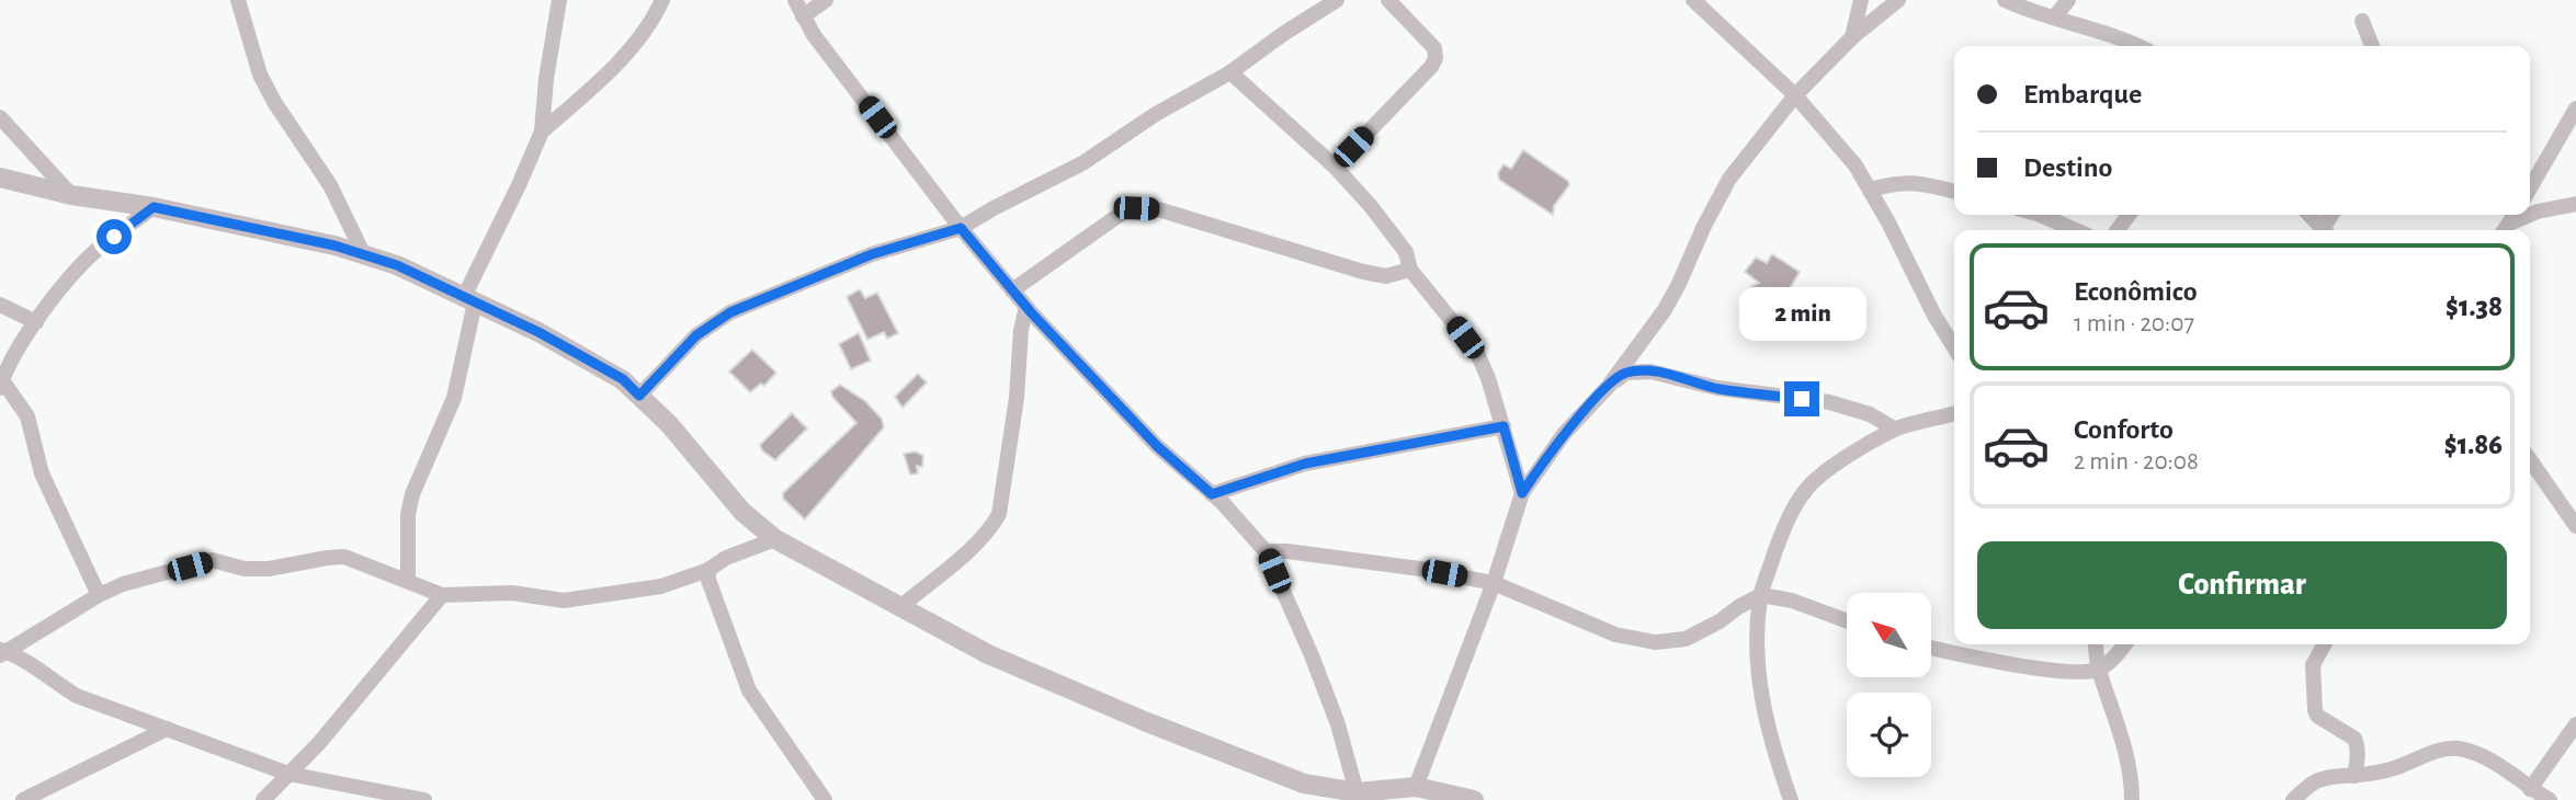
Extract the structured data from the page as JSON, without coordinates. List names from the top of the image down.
{
  "north": "top left",
  "page": {
    "banner": ["Embarque", "Destino"],
    "list": [
      {
        "name": "Econômico",
        "note": "1 min · 20:07",
        "value": "$1.38"
      },
      {
        "name": "Conforto",
        "note": "2 min · 20:08",
        "value": "$1.86"
      }
    ],
    "bubble": "2 min",
    "buttons": "Confirmar"
  }
}
